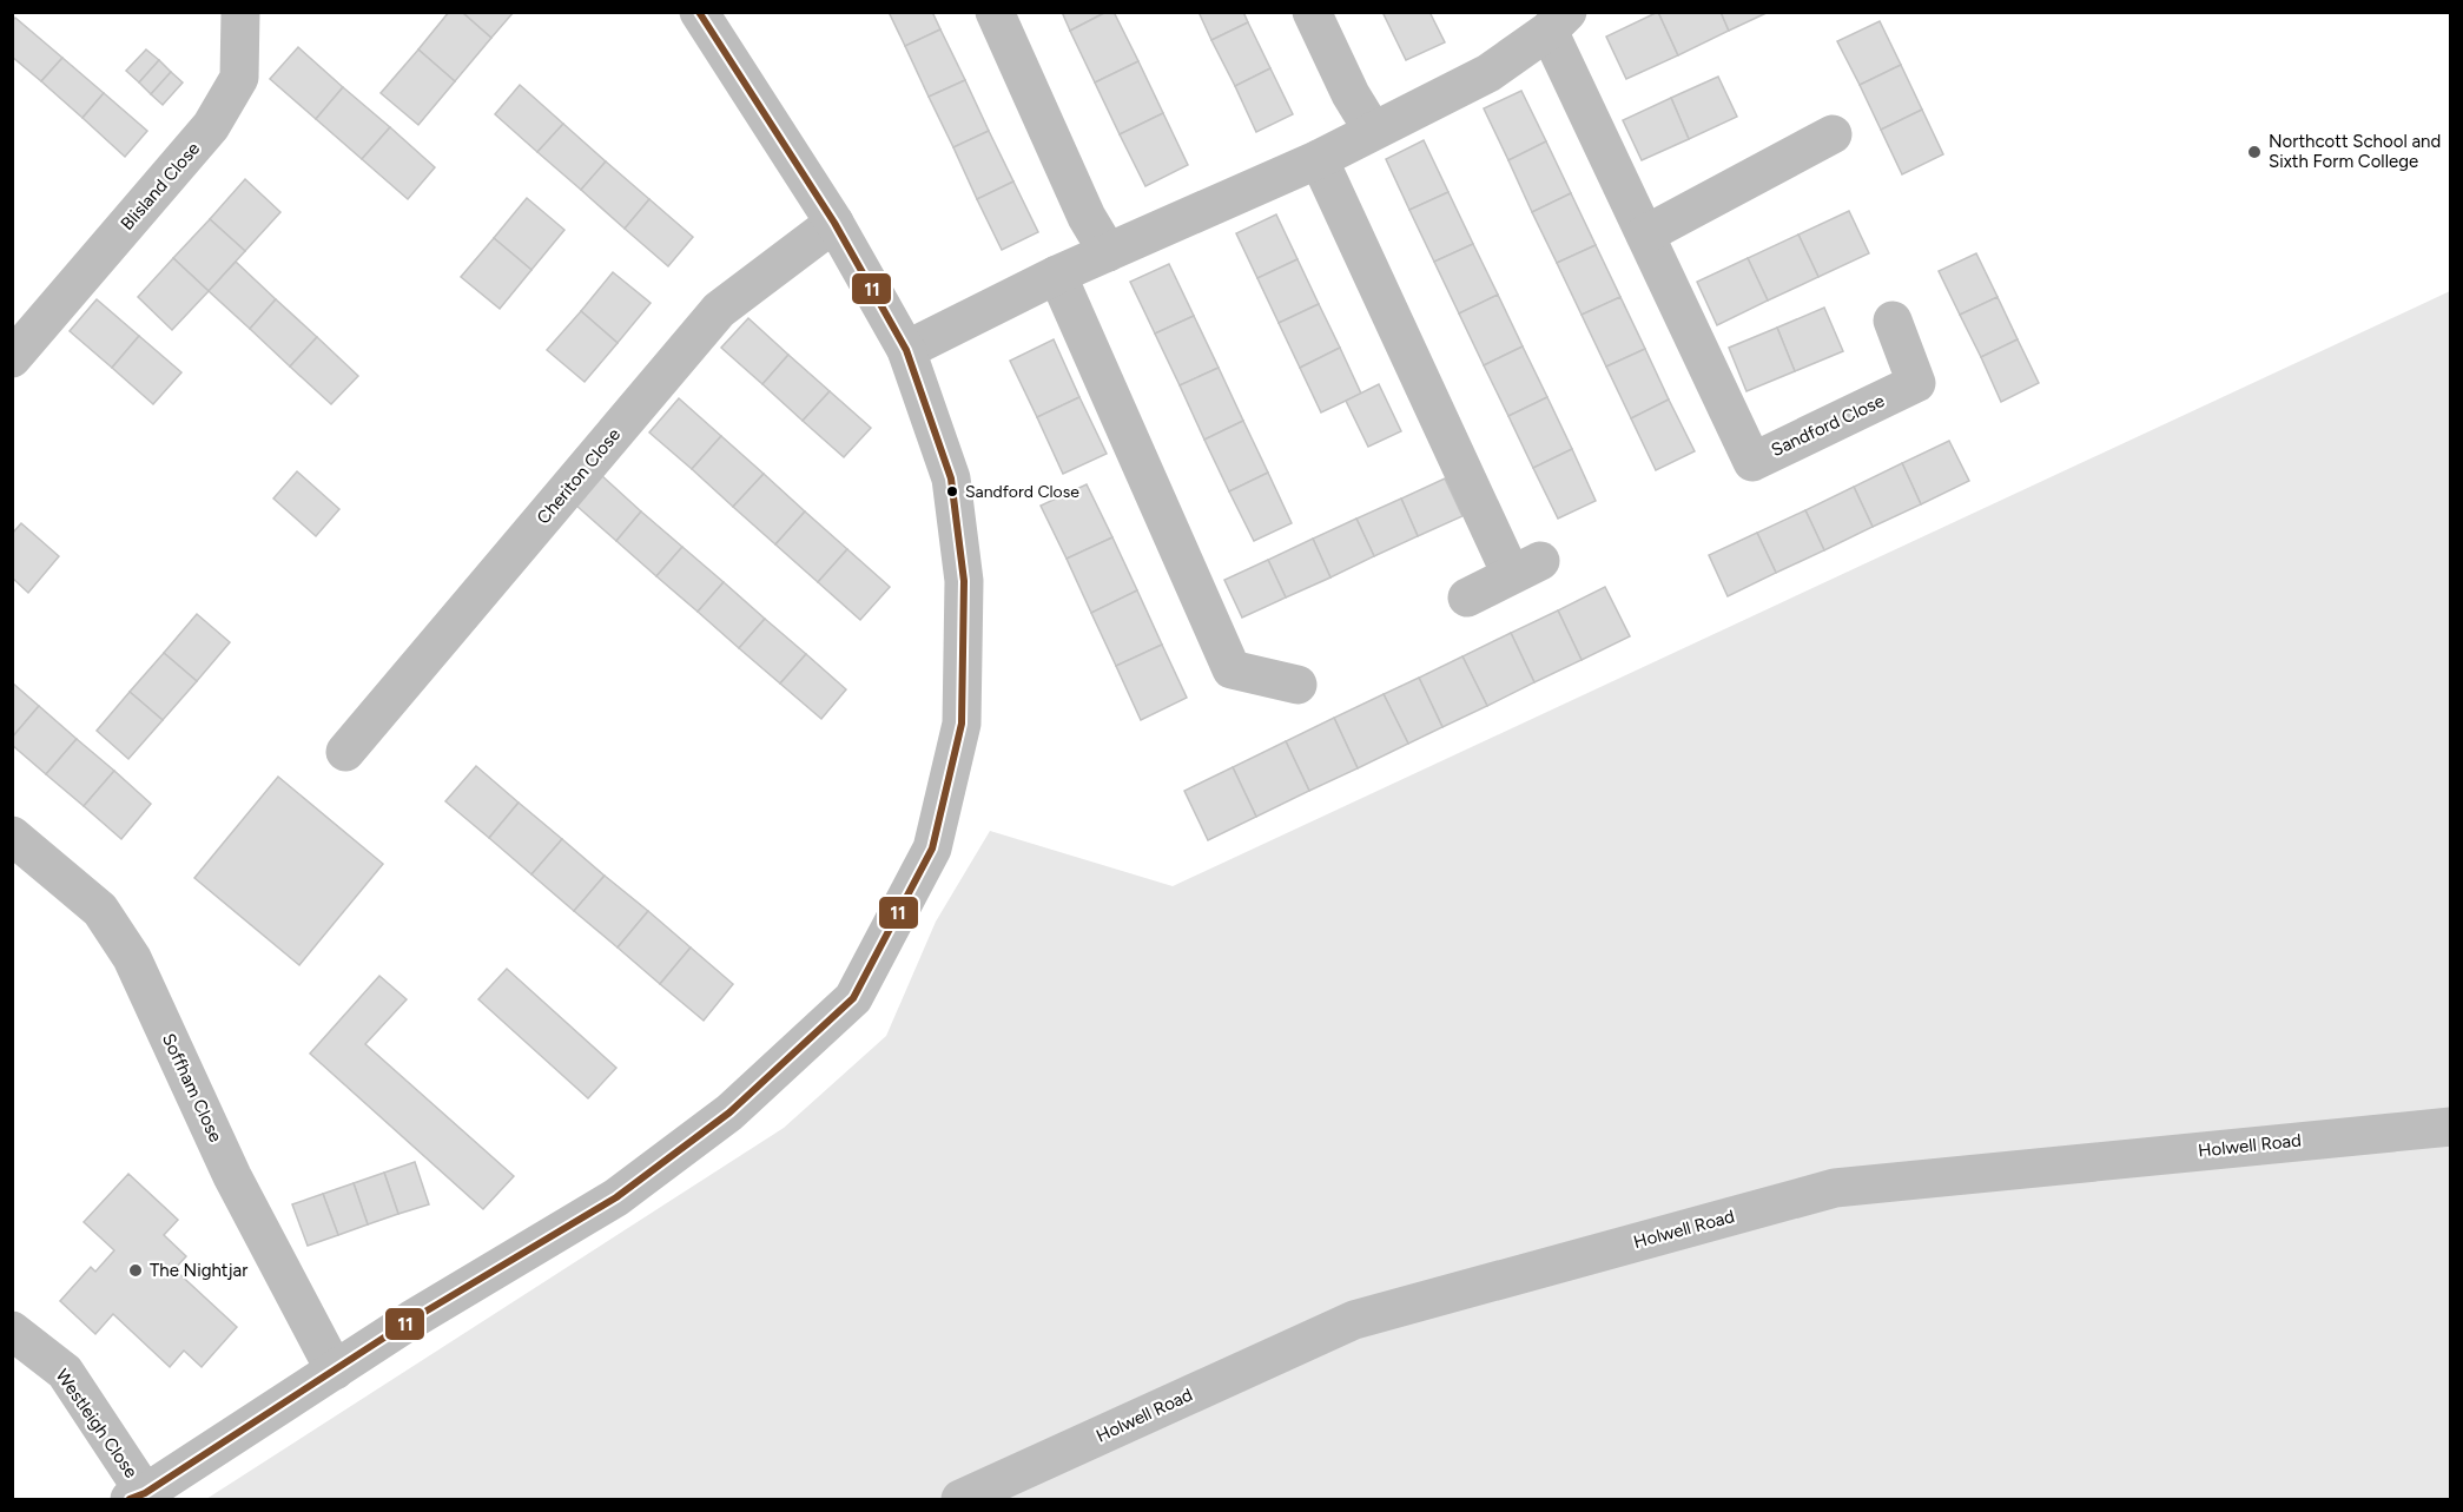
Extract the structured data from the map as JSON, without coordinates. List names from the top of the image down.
{
  "streets": {
    "street": [
      "Blisland Close",
      "Sandford Close",
      "Cheriton Close",
      "Soffham Close",
      "Holwell Road",
      "Westleigh Close"
    ]
  },
  "places": ["Northcott School and Sixth Form College", "Sandford Close", "The Nightjar"],
  "lines": ["transit line 11"]
}
